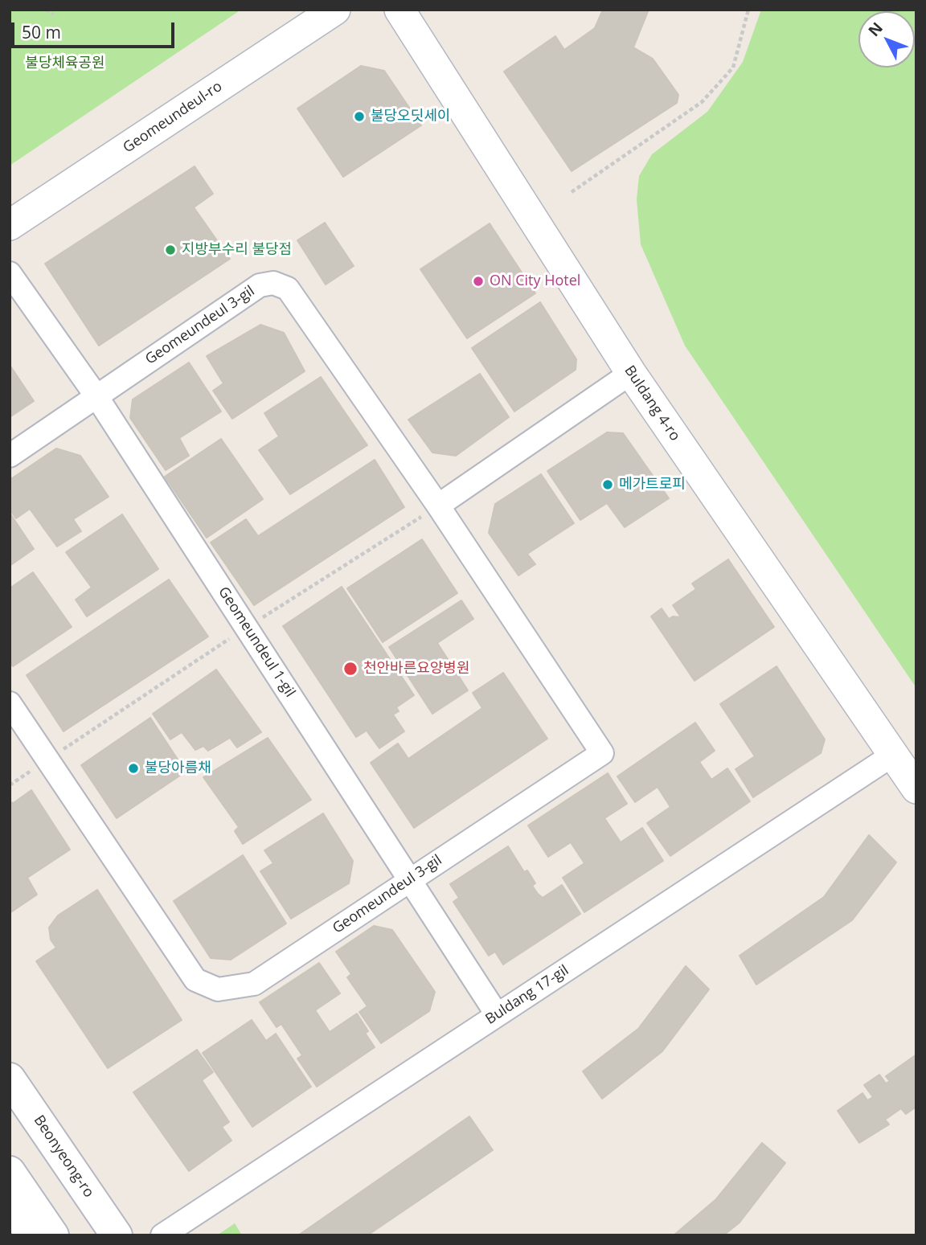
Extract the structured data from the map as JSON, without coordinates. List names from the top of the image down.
{
  "streets": {
    "main road": ["Beonyeong-ro"],
    "street": [
      "Geomeundeul-ro",
      "Geomeundeul 3-gil",
      "Buldang 4-ro",
      "Geomeundeul 1-gil",
      "Buldang 17-gil"
    ]
  },
  "crossings": [
    ["Geomeundeul 3-gil", "Geomeundeul 1-gil"],
    ["Buldang 4-ro", "Buldang 17-gil"],
    ["Geomeundeul 1-gil", "Buldang 17-gil"]
  ],
  "parks": ["불당체육공원"],
  "places": [
    "불당오딧세이",
    "지방부수리 불당점",
    "ON City Hotel",
    "메가트로피",
    "천안바른요양병원",
    "불당아름채"
  ],
  "scale_bar": "50 m",
  "north": "top left"
}
